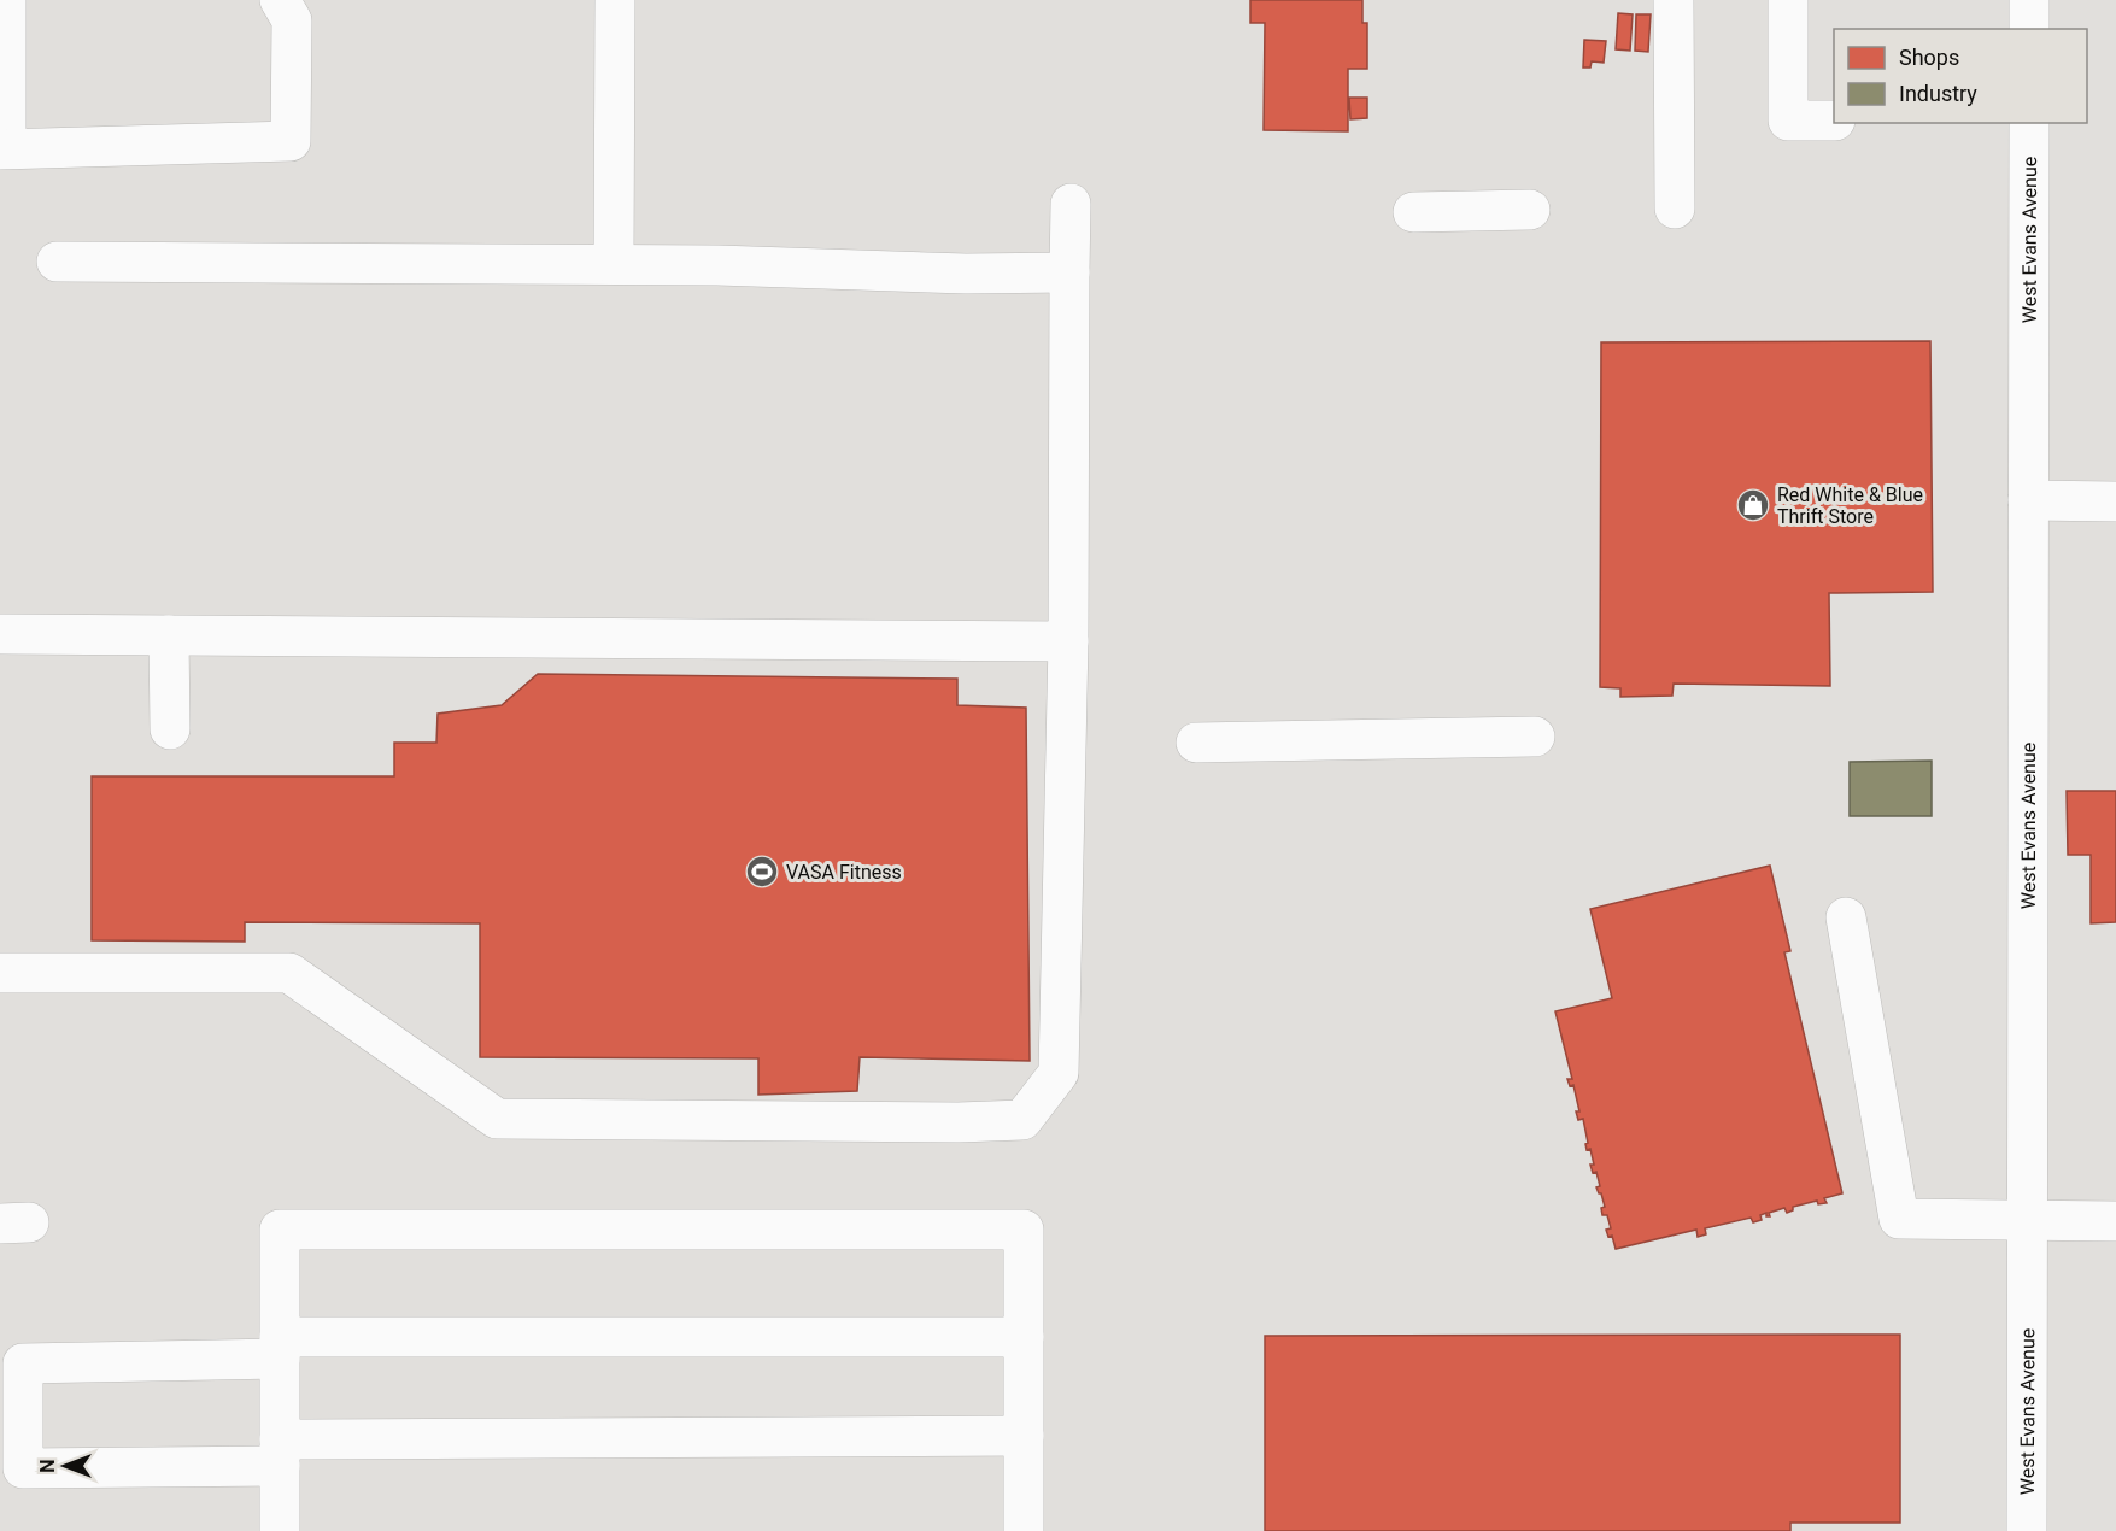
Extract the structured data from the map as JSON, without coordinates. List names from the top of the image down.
{
  "streets": {
    "street": ["West Evans Avenue"]
  },
  "places": {
    "shop": ["Red White & Blue Thrift Store"],
    "sports": ["VASA Fitness"]
  },
  "legend": ["Shops", "Industry"],
  "north": "left"
}
